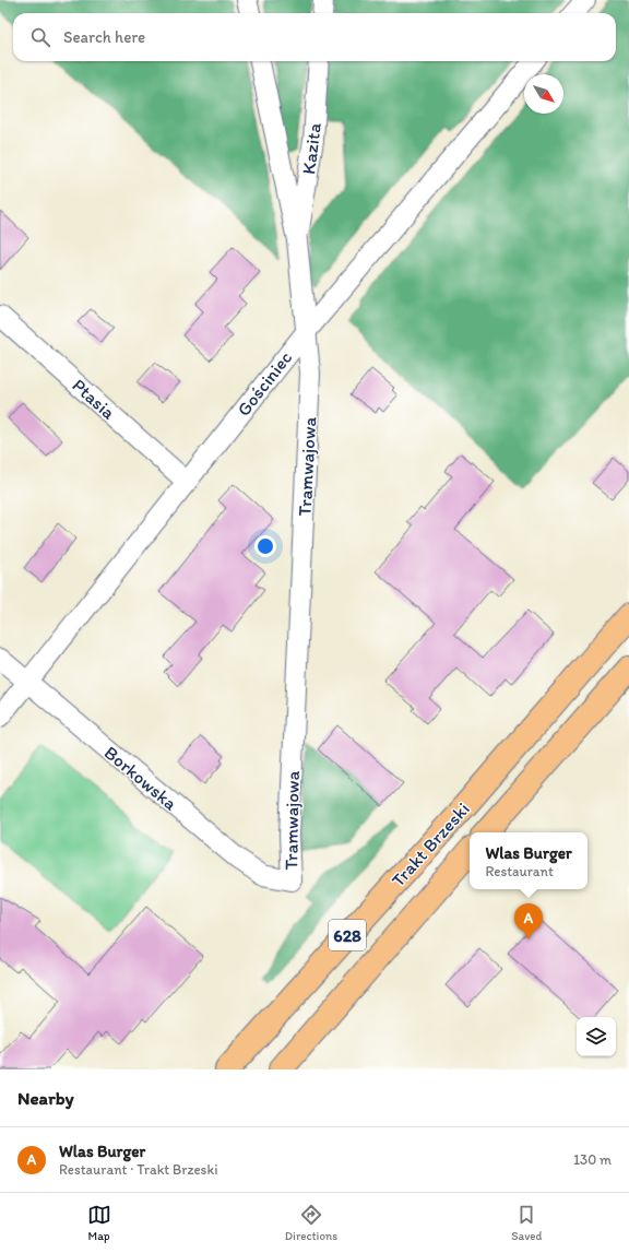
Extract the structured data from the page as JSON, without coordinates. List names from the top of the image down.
{
  "streets": {
    "main road": ["Trakt Brzeski", "628"],
    "street": [
      "Kazita",
      "Gościniec",
      "Ptasia",
      "Tramwajowa",
      "Borkowska"
    ]
  },
  "crossings": [
    ["Kazita", "Tramwajowa"],
    ["Gościniec", "Ptasia"],
    ["Gościniec", "Tramwajowa"],
    ["Gościniec", "Borkowska"],
    ["Tramwajowa", "Borkowska"]
  ],
  "north": "bottom right",
  "page": {
    "search": "Search here",
    "popup": ["Wlas Burger", "Restaurant"],
    "pins": "A",
    "heading": "Nearby",
    "list": [
      {
        "mark": "A",
        "name": "Wlas Burger",
        "note": "Restaurant · Trakt Brzeski",
        "value": "130 m"
      }
    ],
    "nav": ["Map", "Directions", "Saved"]
  }
}
